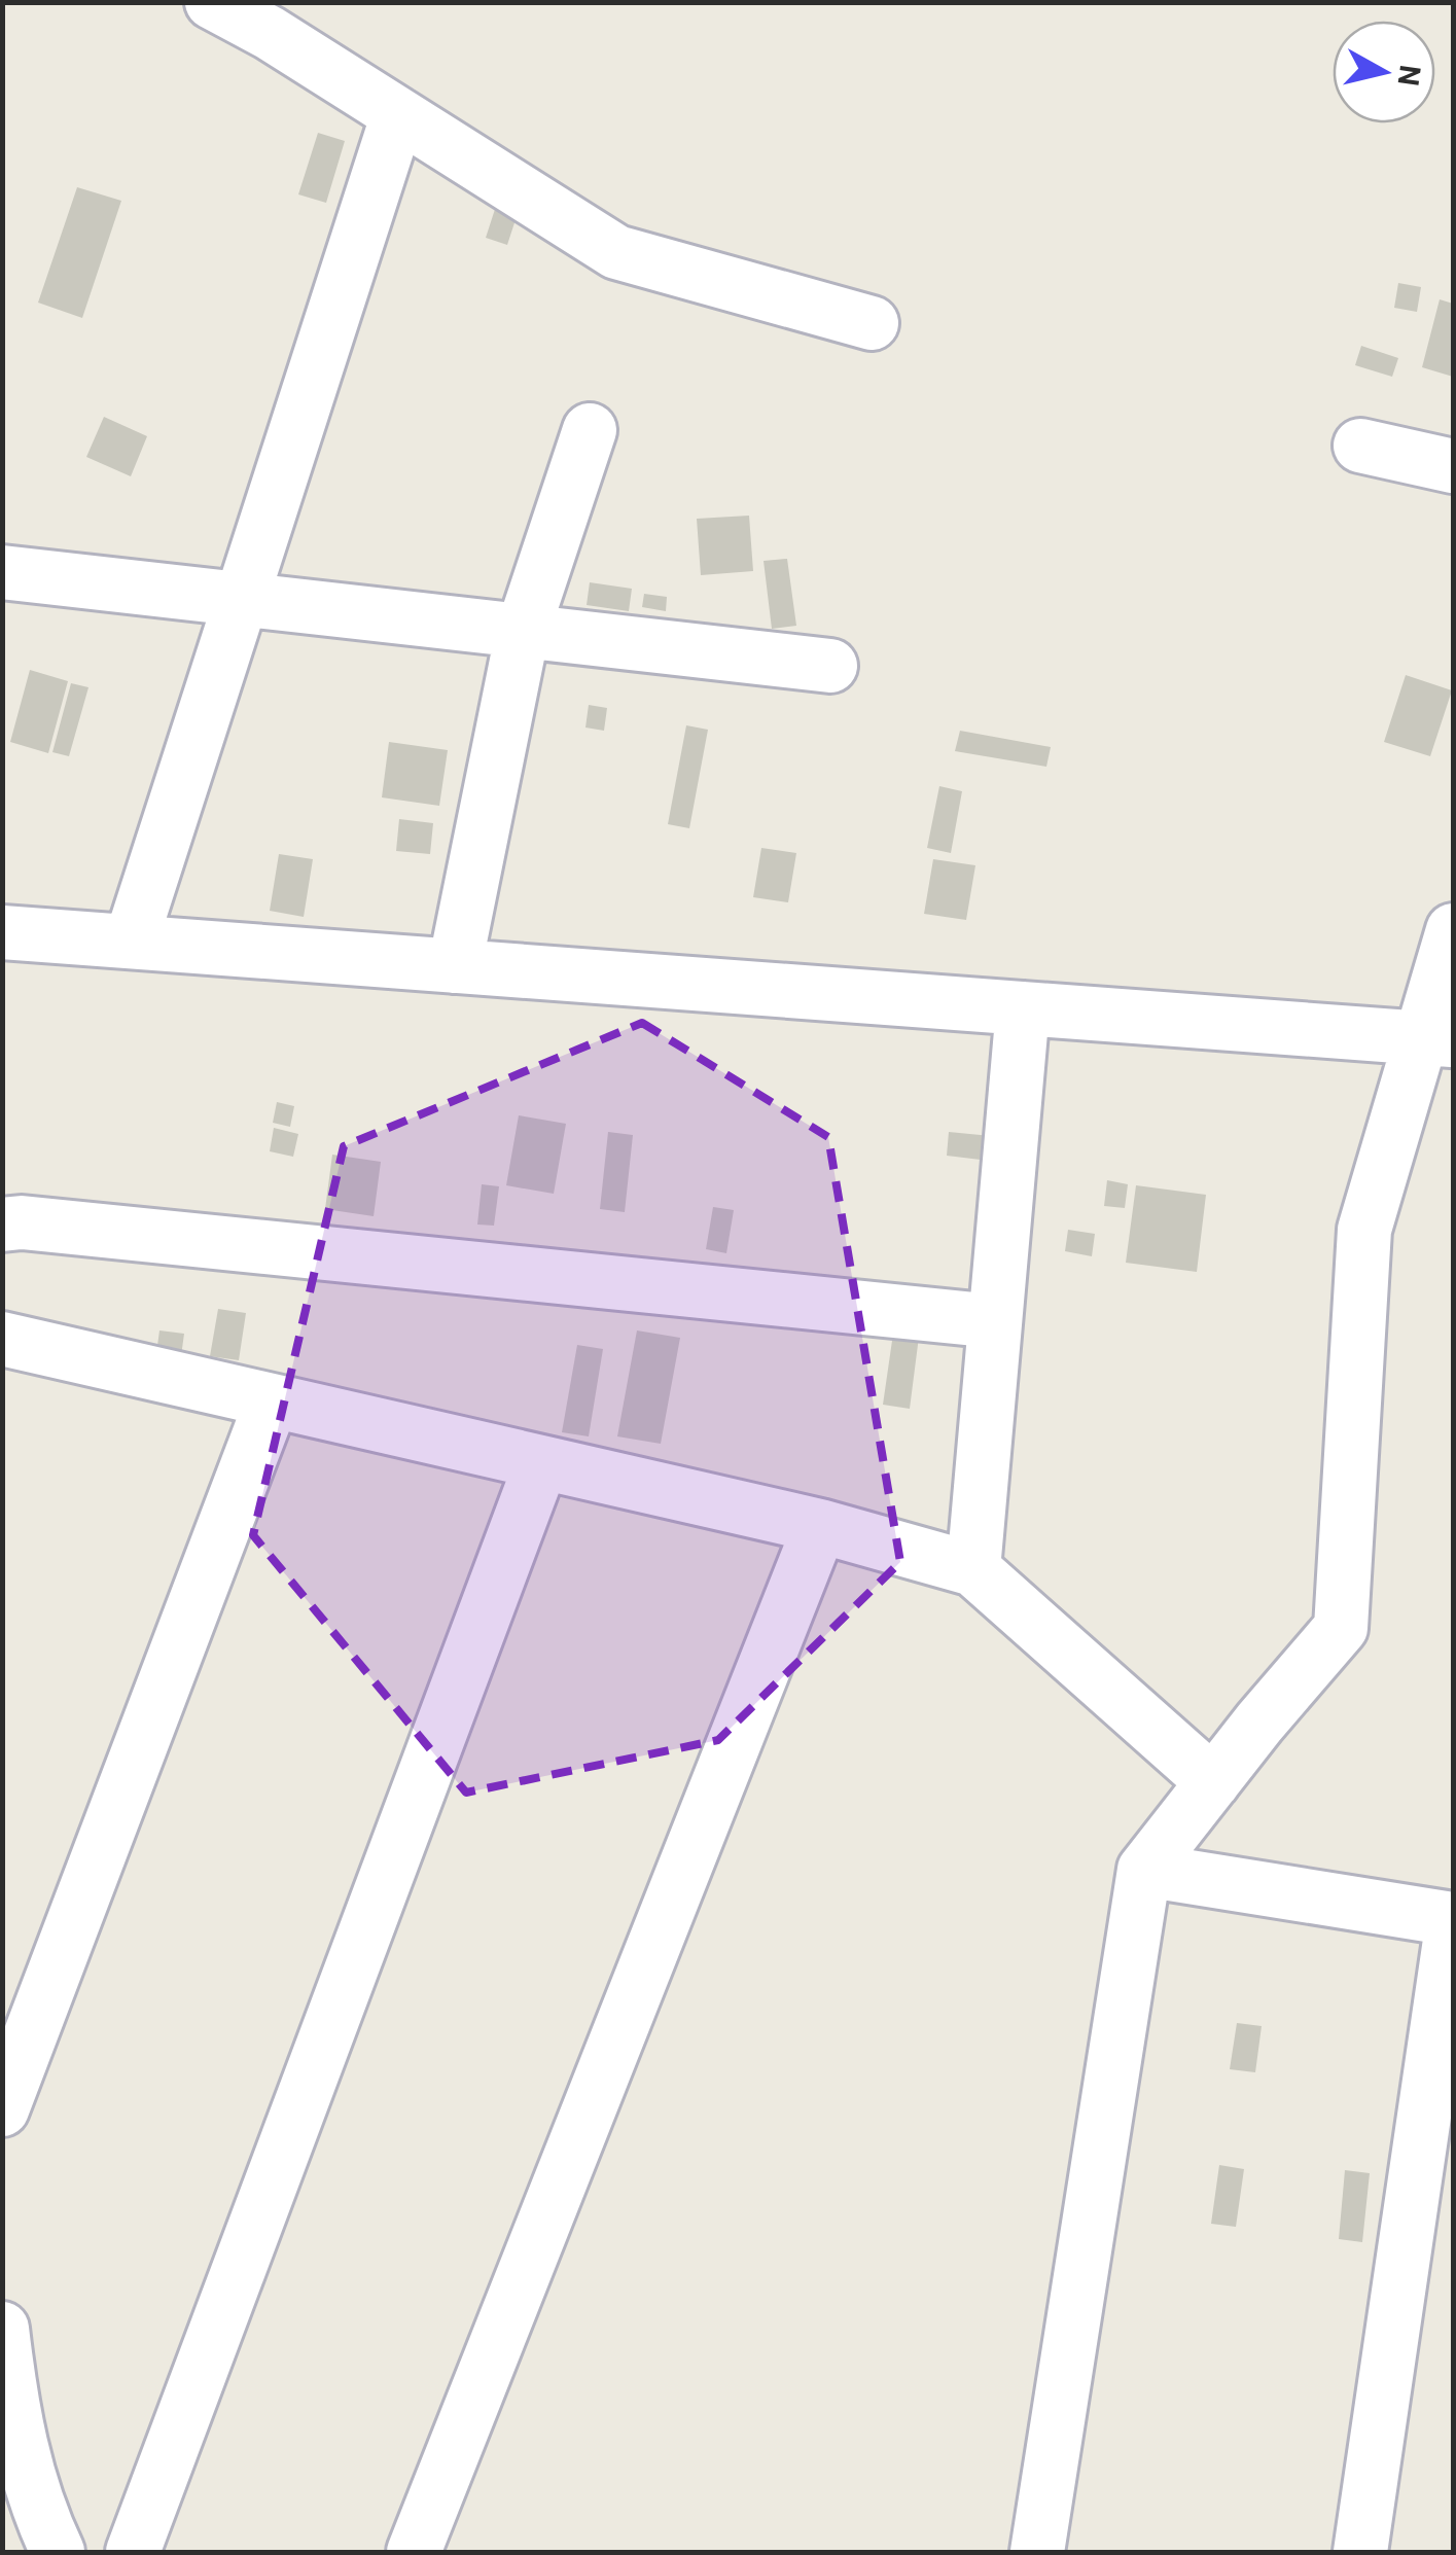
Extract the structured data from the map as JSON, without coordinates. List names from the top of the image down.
{
  "north": "right"
}
